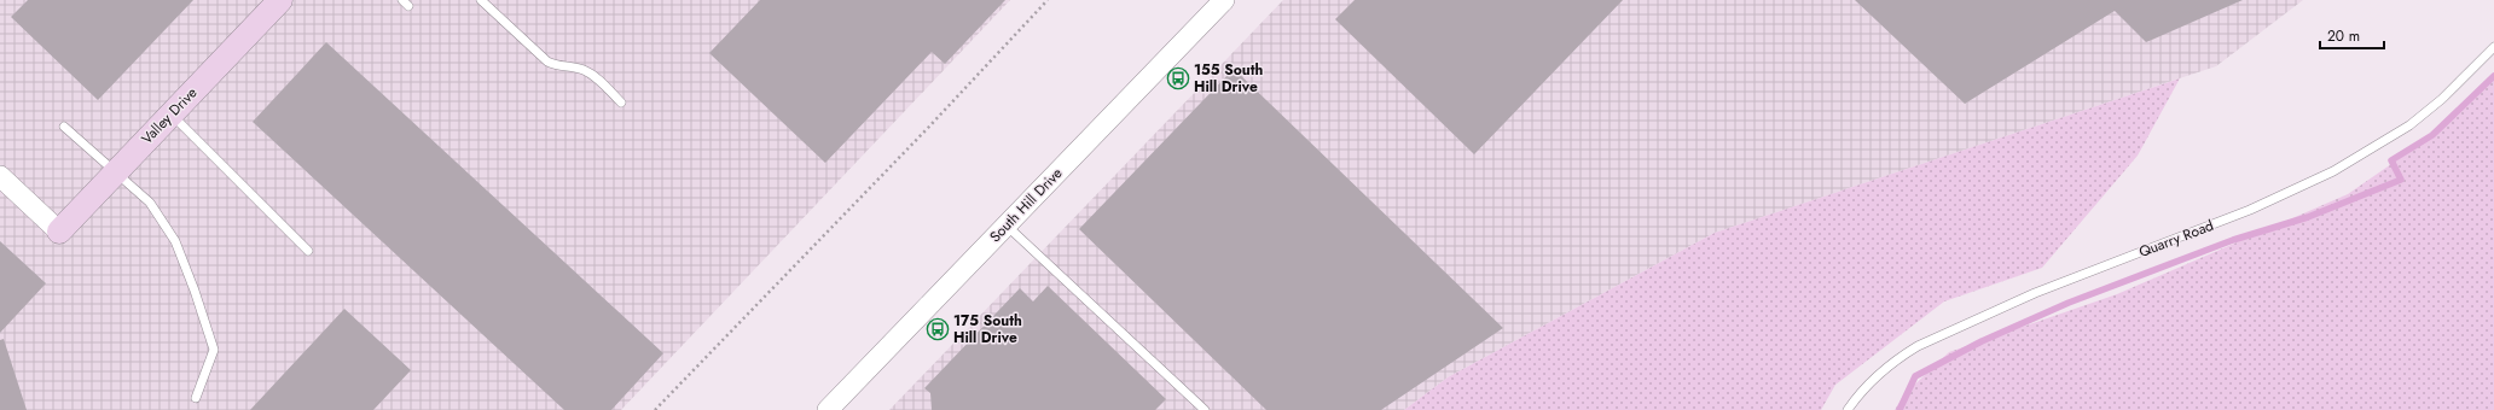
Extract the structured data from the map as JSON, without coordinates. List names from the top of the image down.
{
  "streets": {
    "main road": ["Valley Drive"],
    "street": ["South Hill Drive"],
    "lane": ["Quarry Road"]
  },
  "places": {
    "bus stop": ["155 South Hill Drive", "175 South Hill Drive"]
  },
  "scale_bar": "20 m"
}
